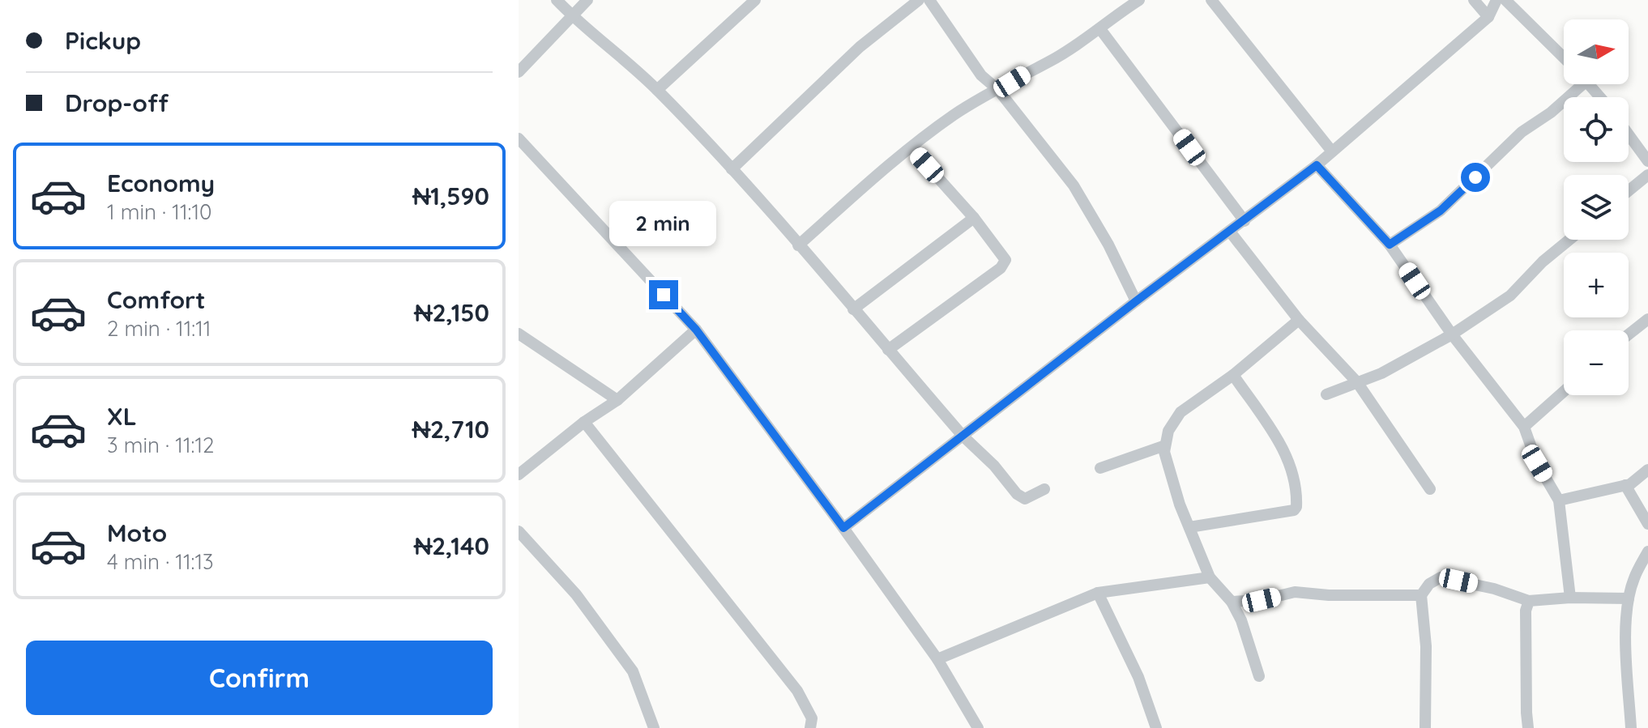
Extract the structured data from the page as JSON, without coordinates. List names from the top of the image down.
{
  "north": "right",
  "page": {
    "banner": ["Pickup", "Drop-off"],
    "map_buttons": ["+", "−"],
    "list": [
      {
        "name": "Economy",
        "note": "1 min · 11:10",
        "value": "₦1,590"
      },
      {
        "name": "Comfort",
        "note": "2 min · 11:11",
        "value": "₦2,150"
      },
      {
        "name": "XL",
        "note": "3 min · 11:12",
        "value": "₦2,710"
      },
      {
        "name": "Moto",
        "note": "4 min · 11:13",
        "value": "₦2,140"
      }
    ],
    "bubble": "2 min",
    "buttons": "Confirm"
  }
}
